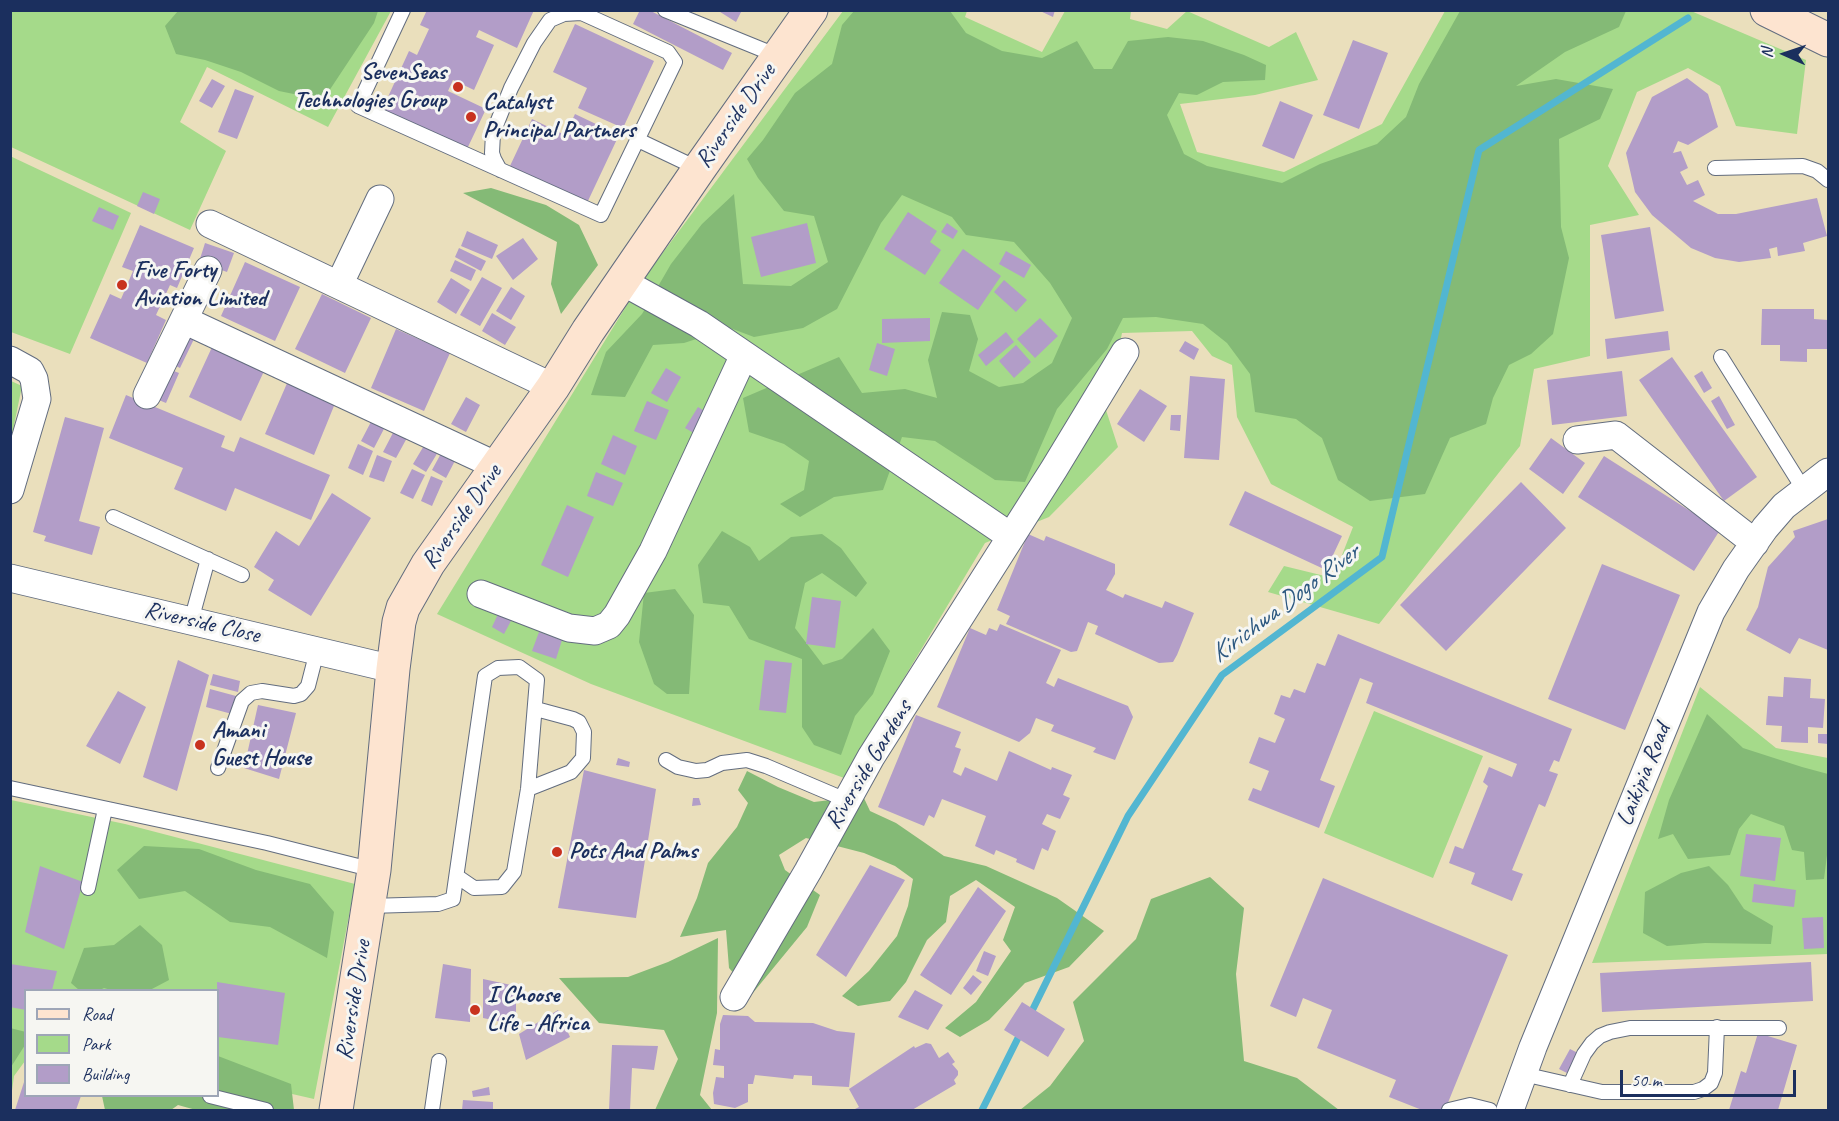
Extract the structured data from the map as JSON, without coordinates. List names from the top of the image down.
{
  "streets": {
    "street": [
      "Riverside Drive",
      "Riverside Close",
      "Riverside Gardens",
      "Laikipia Road"
    ]
  },
  "crossings": [
    ["Riverside Drive", "Riverside Close"]
  ],
  "water": ["Kirichwa Dogo River"],
  "places": [
    "SevenSeas Technologies Group",
    "Catalyst Principal Partners",
    "Five Forty Aviation Limited",
    "Amani Guest House",
    "Pots And Palms",
    "I Choose Life - Africa"
  ],
  "legend": ["Road", "Park", "Building"],
  "scale_bar": "50 m",
  "north": "left"
}
